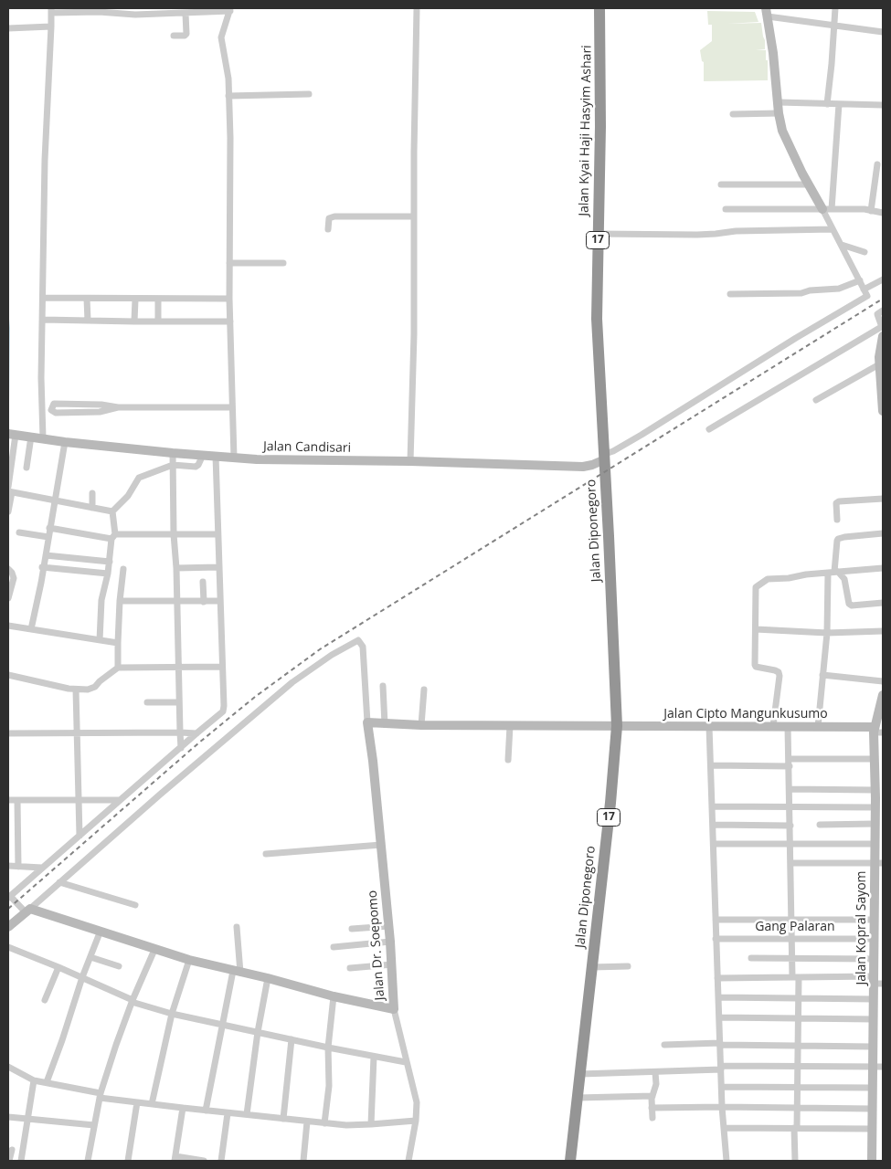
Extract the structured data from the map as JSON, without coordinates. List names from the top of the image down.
{
  "streets": {
    "highway": ["Jalan Kyai Haji Hasyim Ashari", "17", "Jalan Diponegoro"],
    "street": [
      "Jalan Candisari",
      "Jalan Cipto Mangunkusumo",
      "Gang Palaran",
      "Jalan Kopral Sayom",
      "Jalan Dr. Soepomo"
    ]
  },
  "crossings": [
    ["Jalan Kyai Haji Hasyim Ashari", "Jalan Candisari"],
    ["Jalan Kyai Haji Hasyim Ashari", "Jalan Diponegoro"],
    ["Jalan Diponegoro", "Jalan Cipto Mangunkusumo"],
    ["Jalan Cipto Mangunkusumo", "Jalan Kopral Sayom"],
    ["Gang Palaran", "Jalan Kopral Sayom"]
  ]
}
